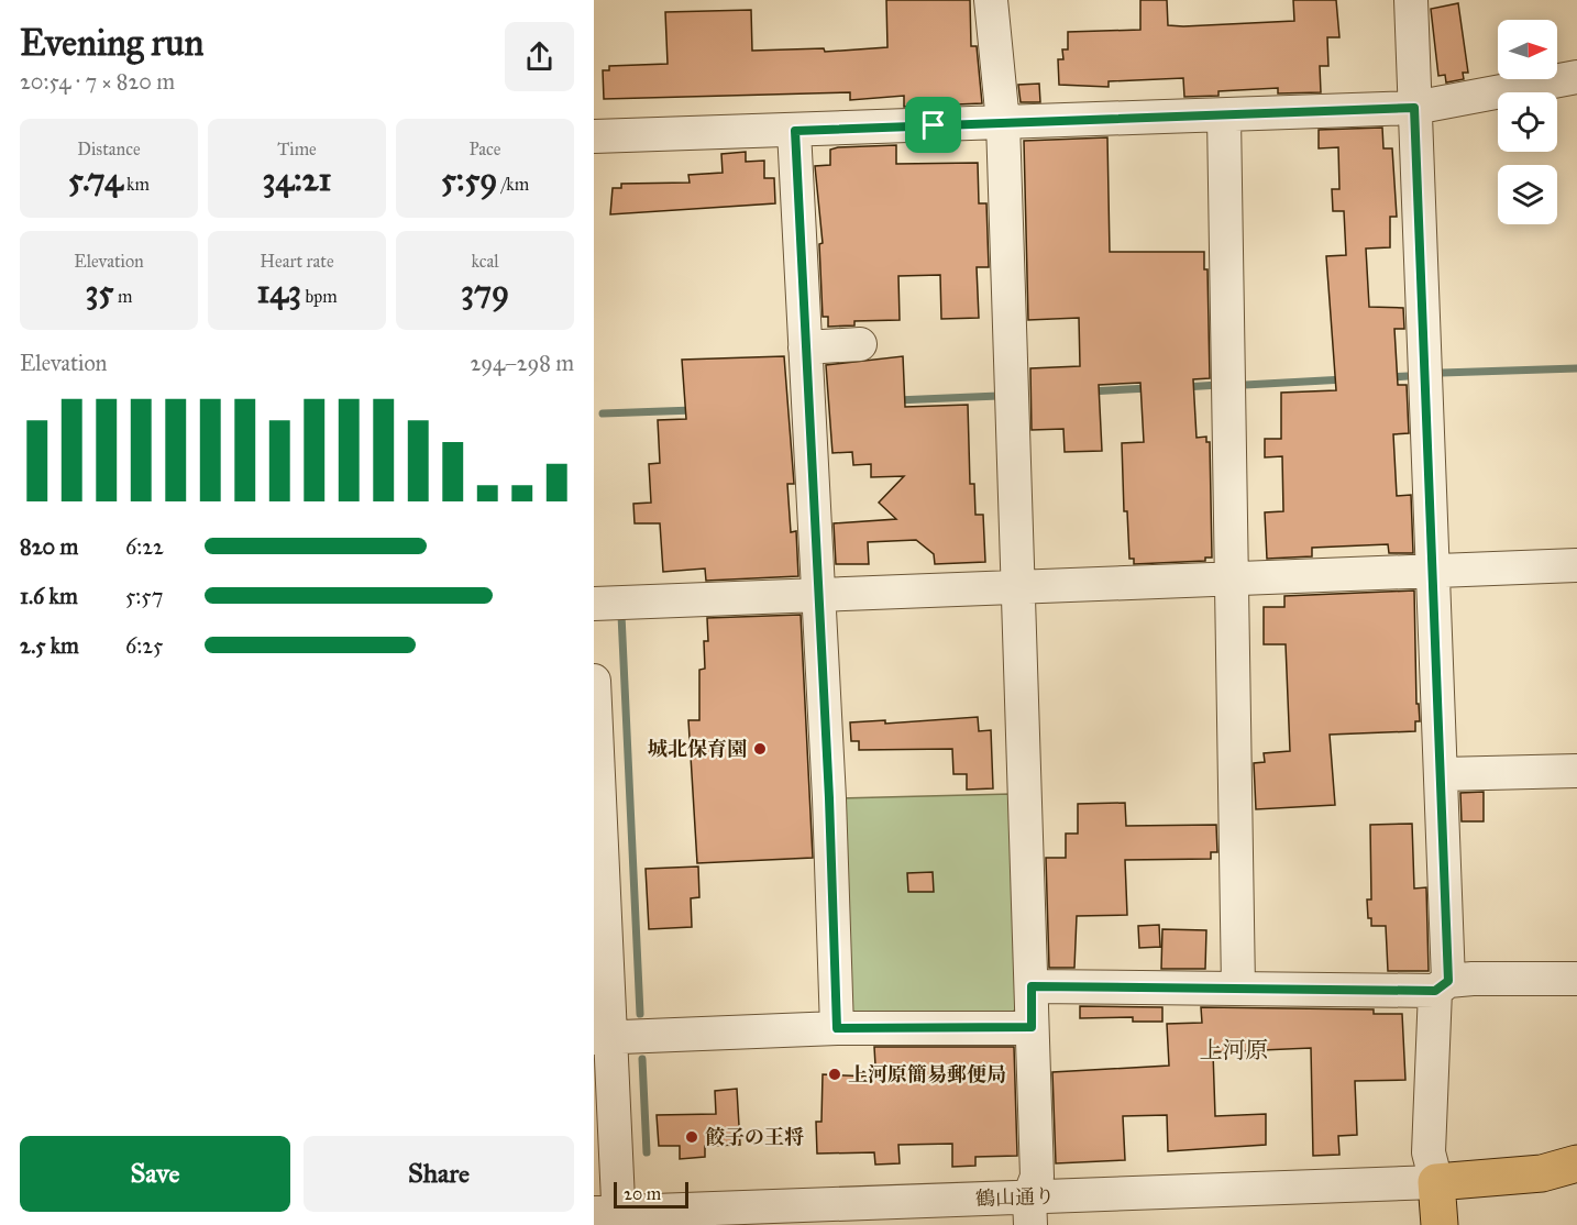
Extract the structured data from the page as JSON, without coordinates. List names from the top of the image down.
{
  "streets": {
    "street": ["鶴山通り"]
  },
  "districts": ["上河原"],
  "places": ["城北保育園", "上河原簡易郵便局", "餃子の王将"],
  "scale_bar": "20 m",
  "north": "right",
  "page": {
    "heading": ["Evening run", "20:54 · 7 × 820 m"],
    "stats": [
      ["Distance", "5.74 km"],
      ["Time", "34:21"],
      ["Pace", "5:59 /km"],
      ["Elevation", "35 m"],
      ["Heart rate", "143 bpm"],
      ["kcal", "379"]
    ],
    "chart": ["Elevation", "294–298 m"],
    "list": [
      {
        "name": "820 m",
        "note": "6:22"
      },
      {
        "name": "1.6 km",
        "note": "5:57"
      },
      {
        "name": "2.5 km",
        "note": "6:25"
      }
    ],
    "buttons": ["Save", "Share"],
    "scale": "20 m"
  }
}
